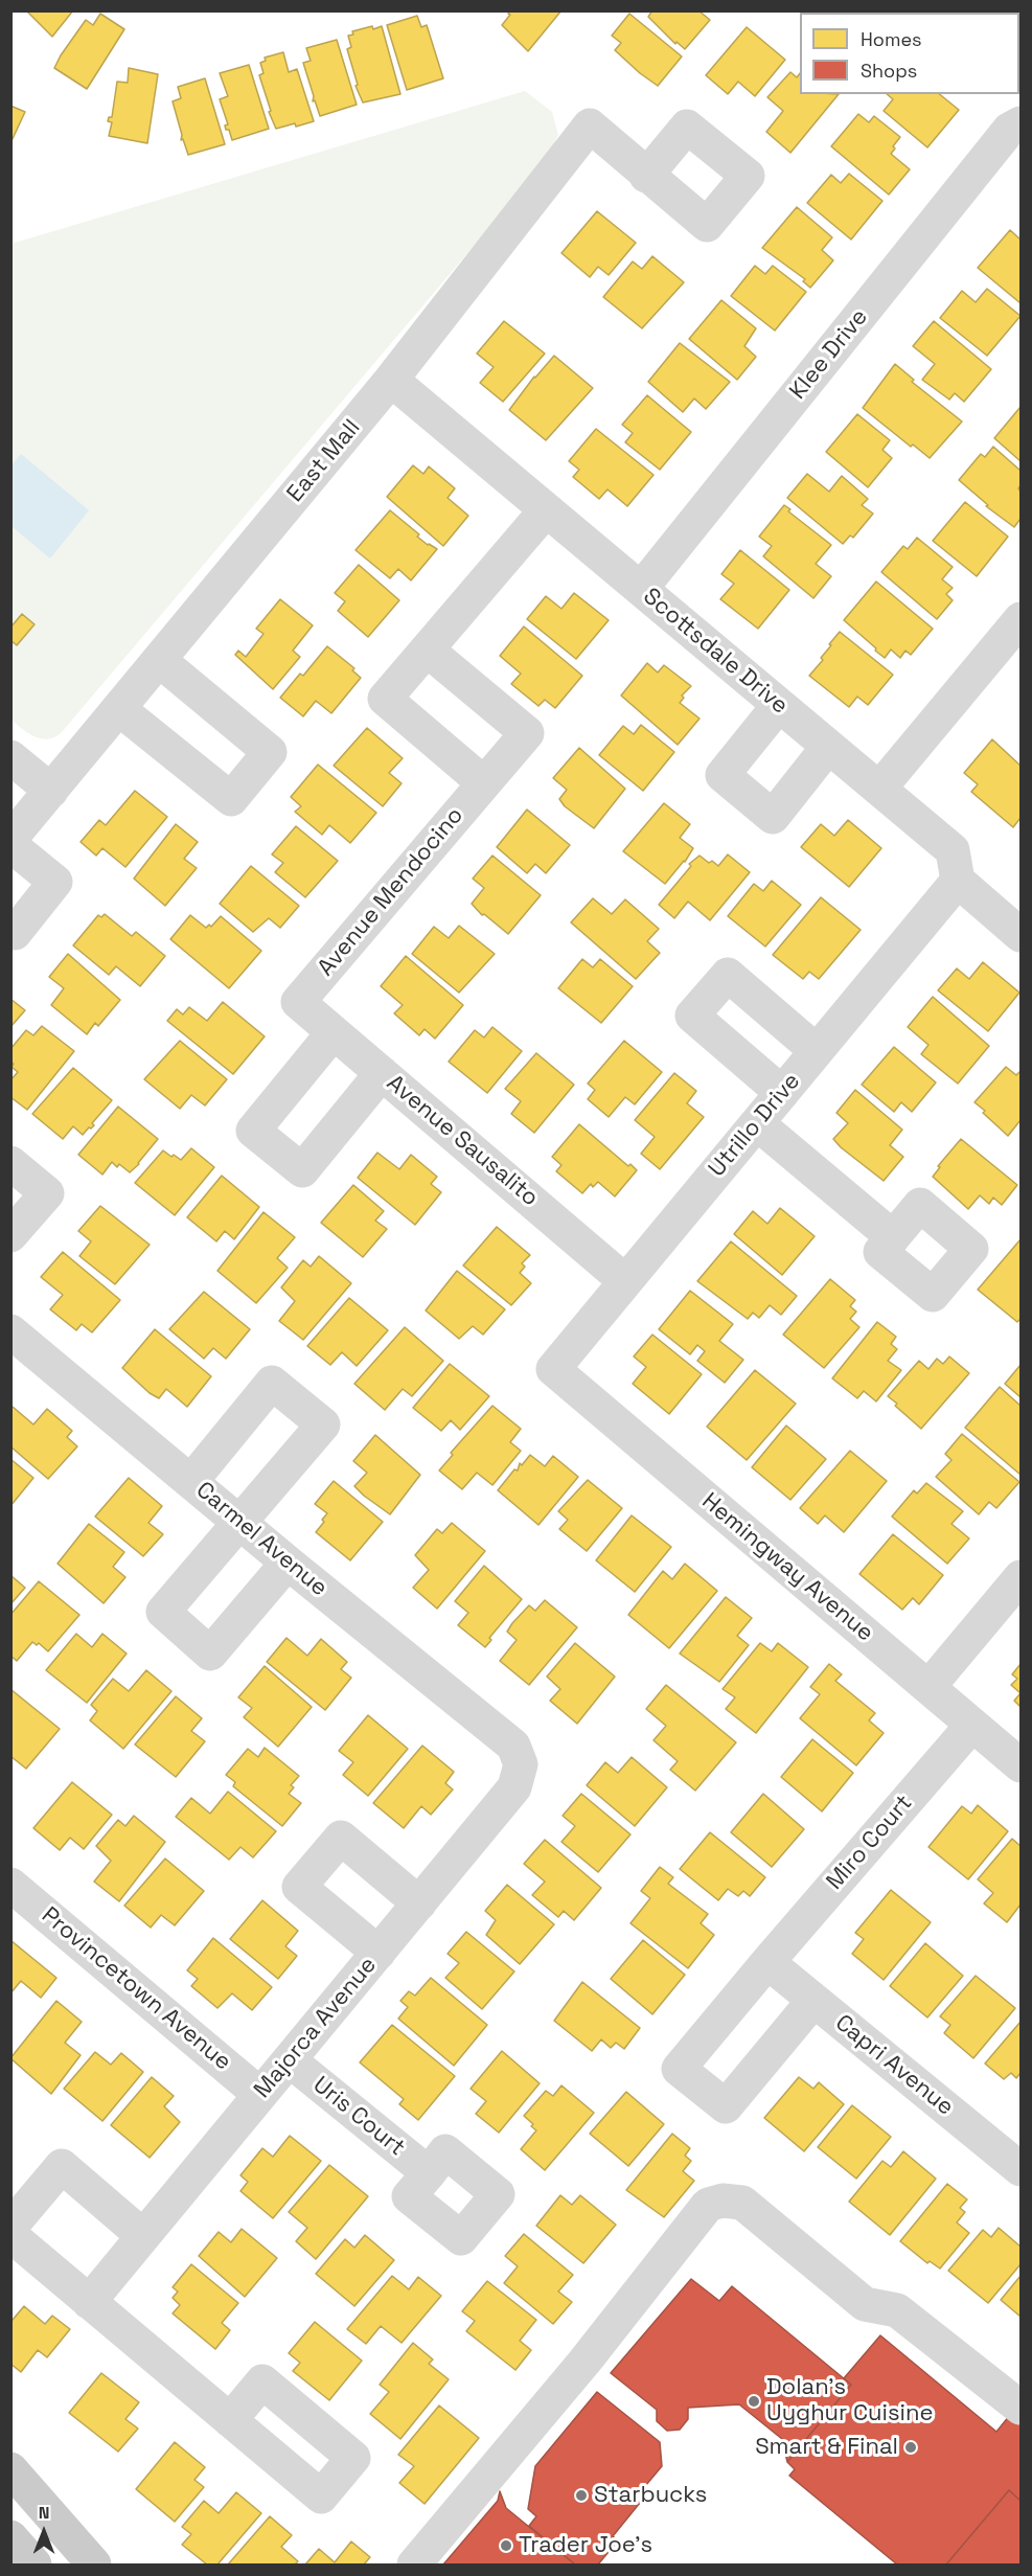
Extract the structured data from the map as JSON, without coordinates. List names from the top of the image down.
{
  "streets": {
    "street": [
      "Klee Drive",
      "East Mall",
      "Scottsdale Drive",
      "Avenue Mendocino",
      "Utrillo Drive",
      "Avenue Sausalito",
      "Carmel Avenue",
      "Hemingway Avenue",
      "Miro Court",
      "Provincetown Avenue",
      "Majorca Avenue",
      "Capri Avenue",
      "Uris Court"
    ]
  },
  "crossings": [
    ["Klee Drive", "Scottsdale Drive"],
    ["East Mall", "Scottsdale Drive"],
    ["Scottsdale Drive", "Utrillo Drive"],
    ["Avenue Mendocino", "Avenue Sausalito"],
    ["Utrillo Drive", "Avenue Sausalito"],
    ["Utrillo Drive", "Hemingway Avenue"],
    ["Carmel Avenue", "Majorca Avenue"],
    ["Hemingway Avenue", "Miro Court"],
    ["Miro Court", "Capri Avenue"],
    ["Provincetown Avenue", "Majorca Avenue"],
    ["Majorca Avenue", "Uris Court"]
  ],
  "places": [
    "Dolan's Uyghur Cuisine",
    "Smart & Final",
    "Starbucks",
    "Trader Joe's"
  ],
  "legend": ["Homes", "Shops"],
  "north": "top"
}
